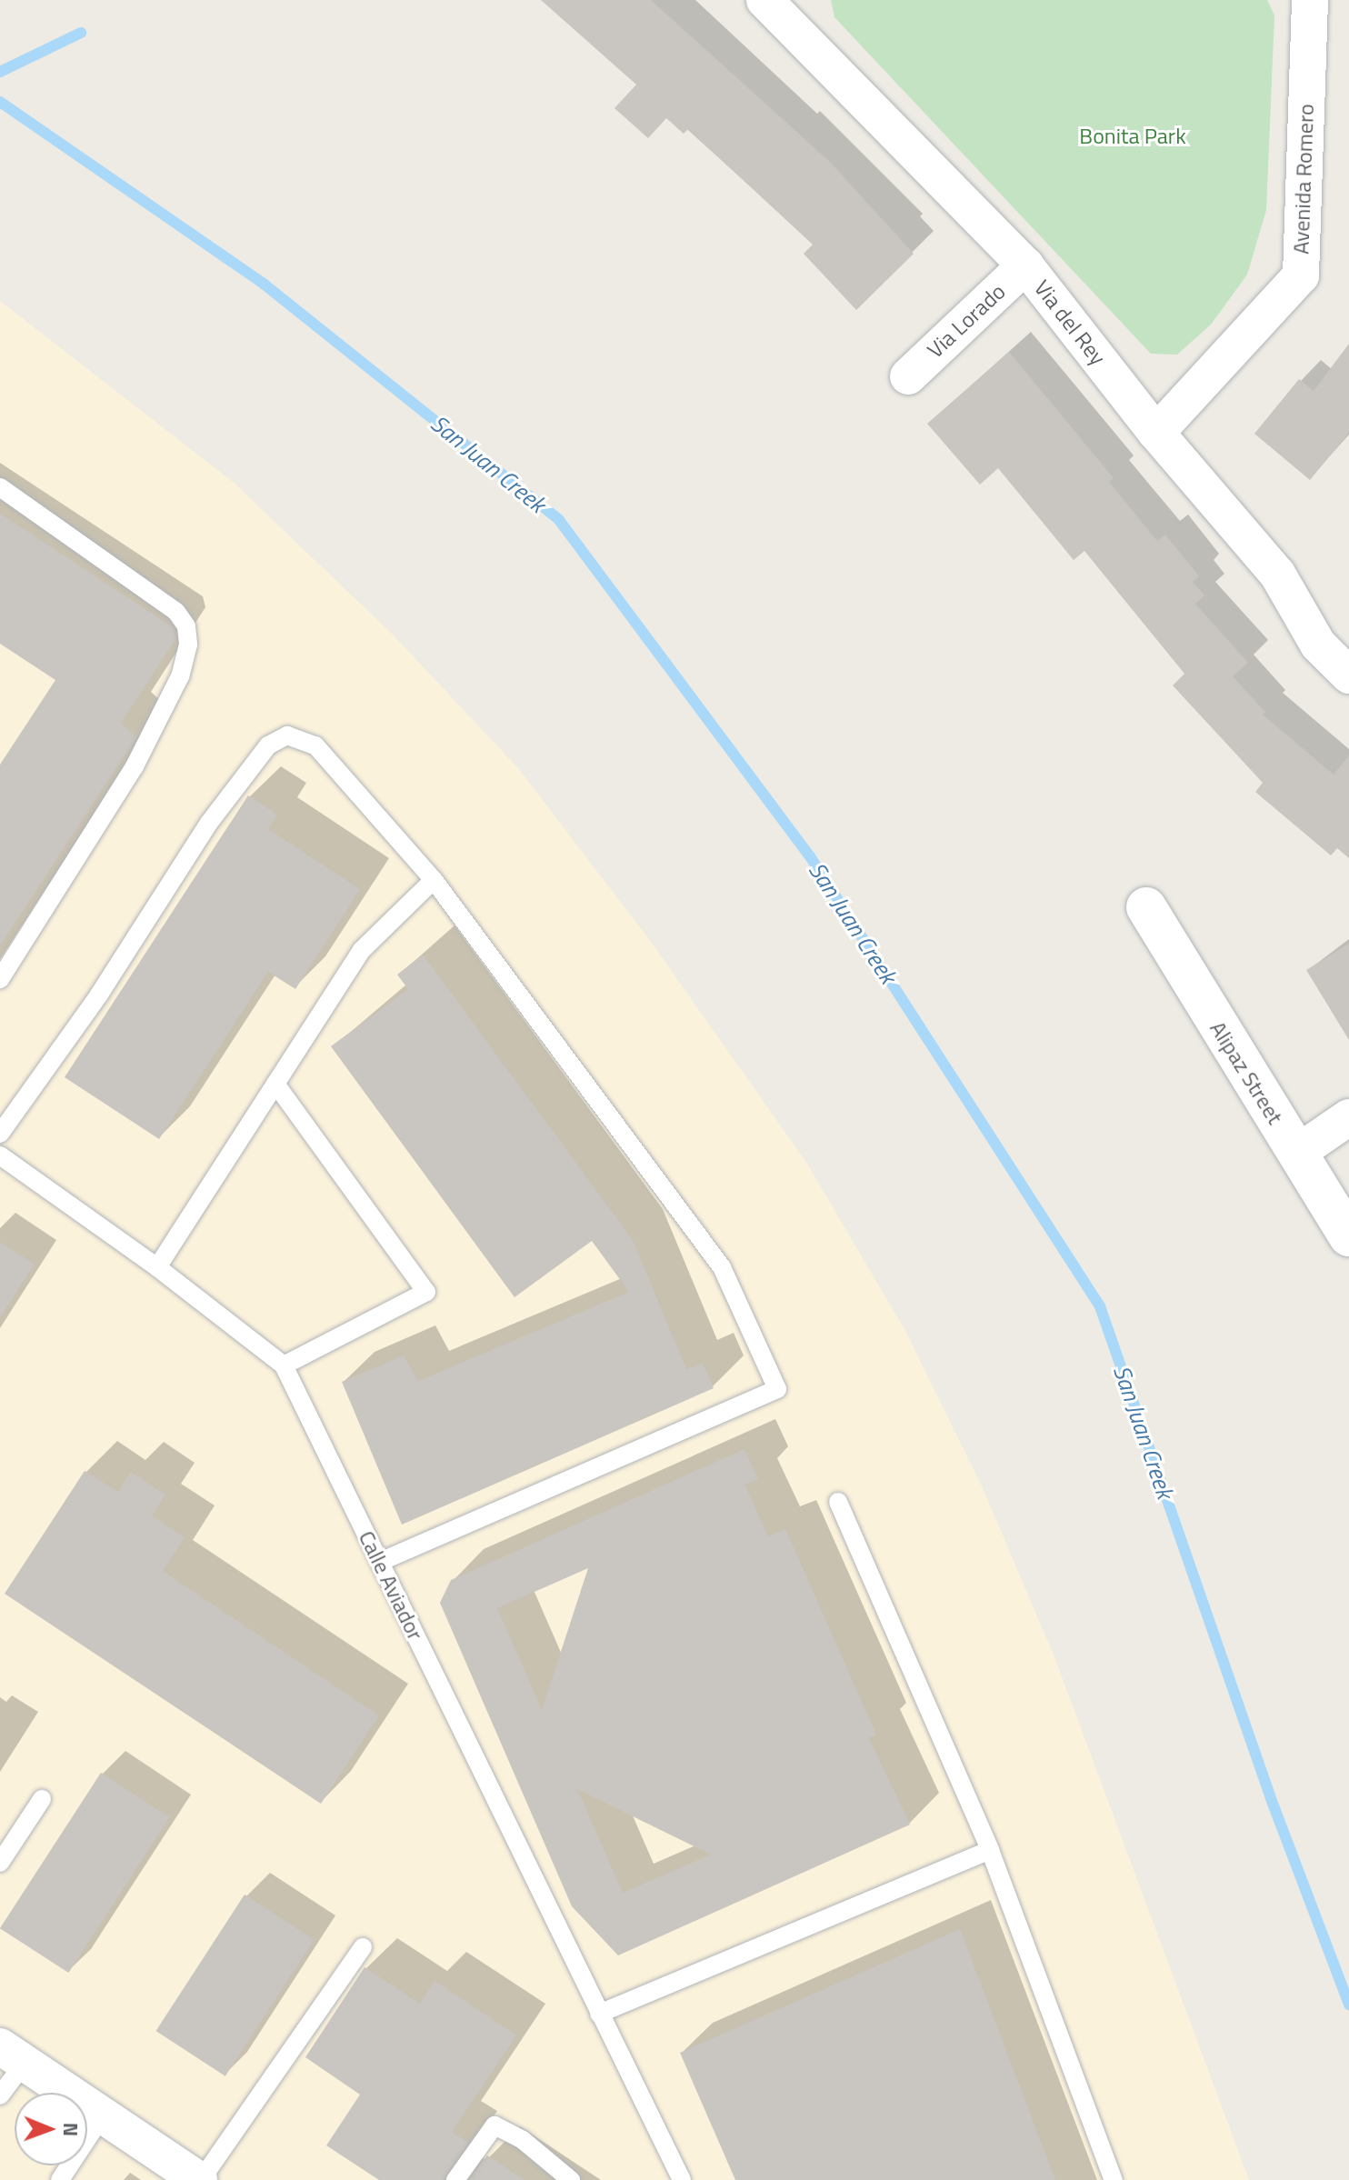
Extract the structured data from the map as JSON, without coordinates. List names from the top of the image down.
{
  "streets": {
    "street": [
      "Avenida Romero",
      "Via Lorado",
      "Via del Rey",
      "Alipaz Street"
    ],
    "lane": ["Calle Aviador"]
  },
  "crossings": [
    ["Avenida Romero", "Via del Rey"],
    ["Via Lorado", "Via del Rey"]
  ],
  "water": ["San Juan Creek"],
  "parks": ["Bonita Park"],
  "north": "right"
}
